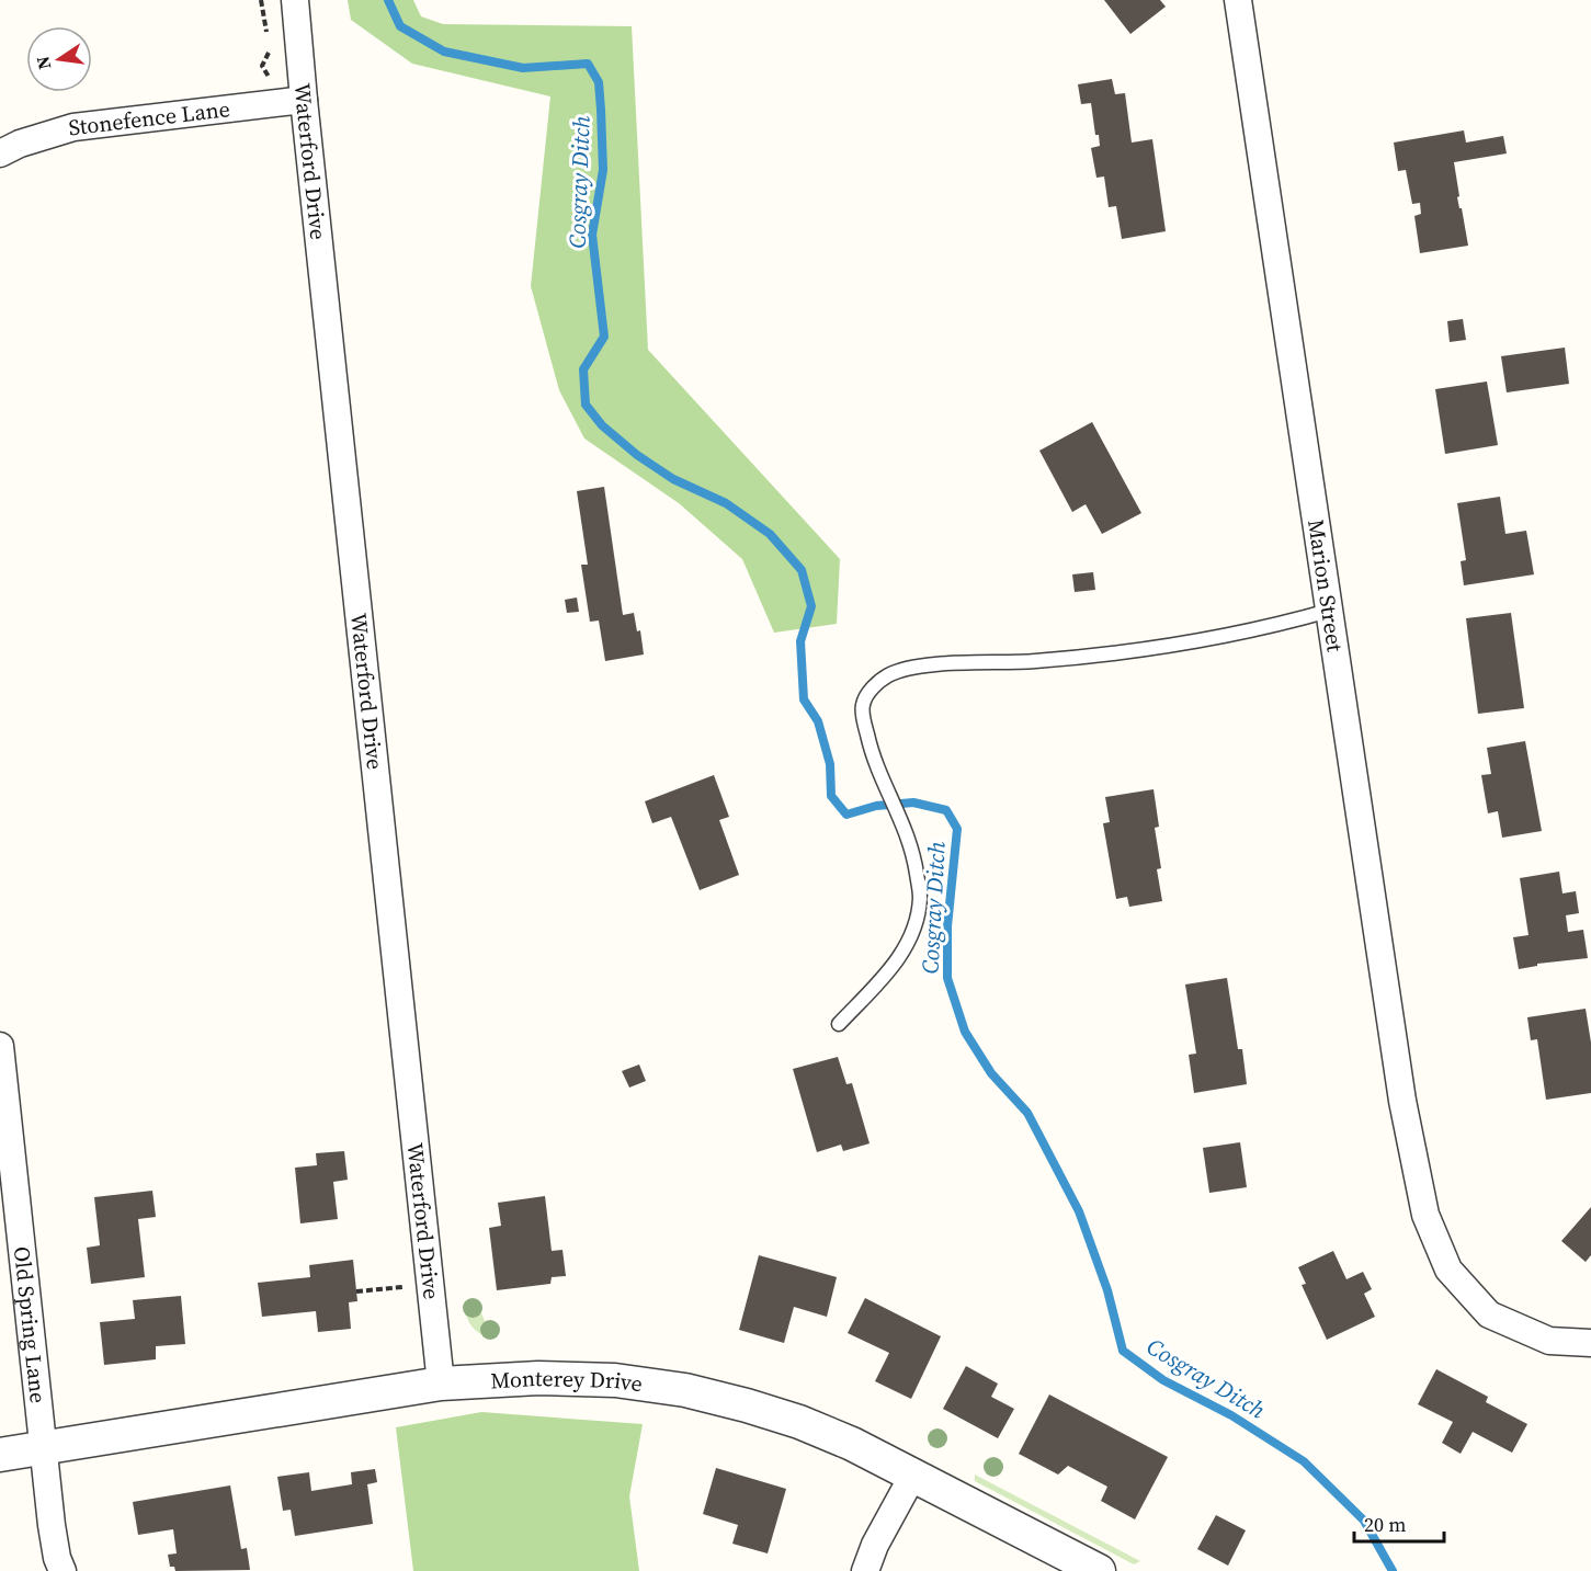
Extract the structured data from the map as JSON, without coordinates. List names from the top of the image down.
{
  "streets": {
    "street": [
      "Stonefence Lane",
      "Waterford Drive",
      "Marion Street",
      "Old Spring Lane",
      "Monterey Drive"
    ]
  },
  "crossings": [
    ["Stonefence Lane", "Waterford Drive"],
    ["Waterford Drive", "Monterey Drive"],
    ["Old Spring Lane", "Monterey Drive"]
  ],
  "water": ["Cosgray Ditch"],
  "scale_bar": "20 m",
  "north": "left"
}
